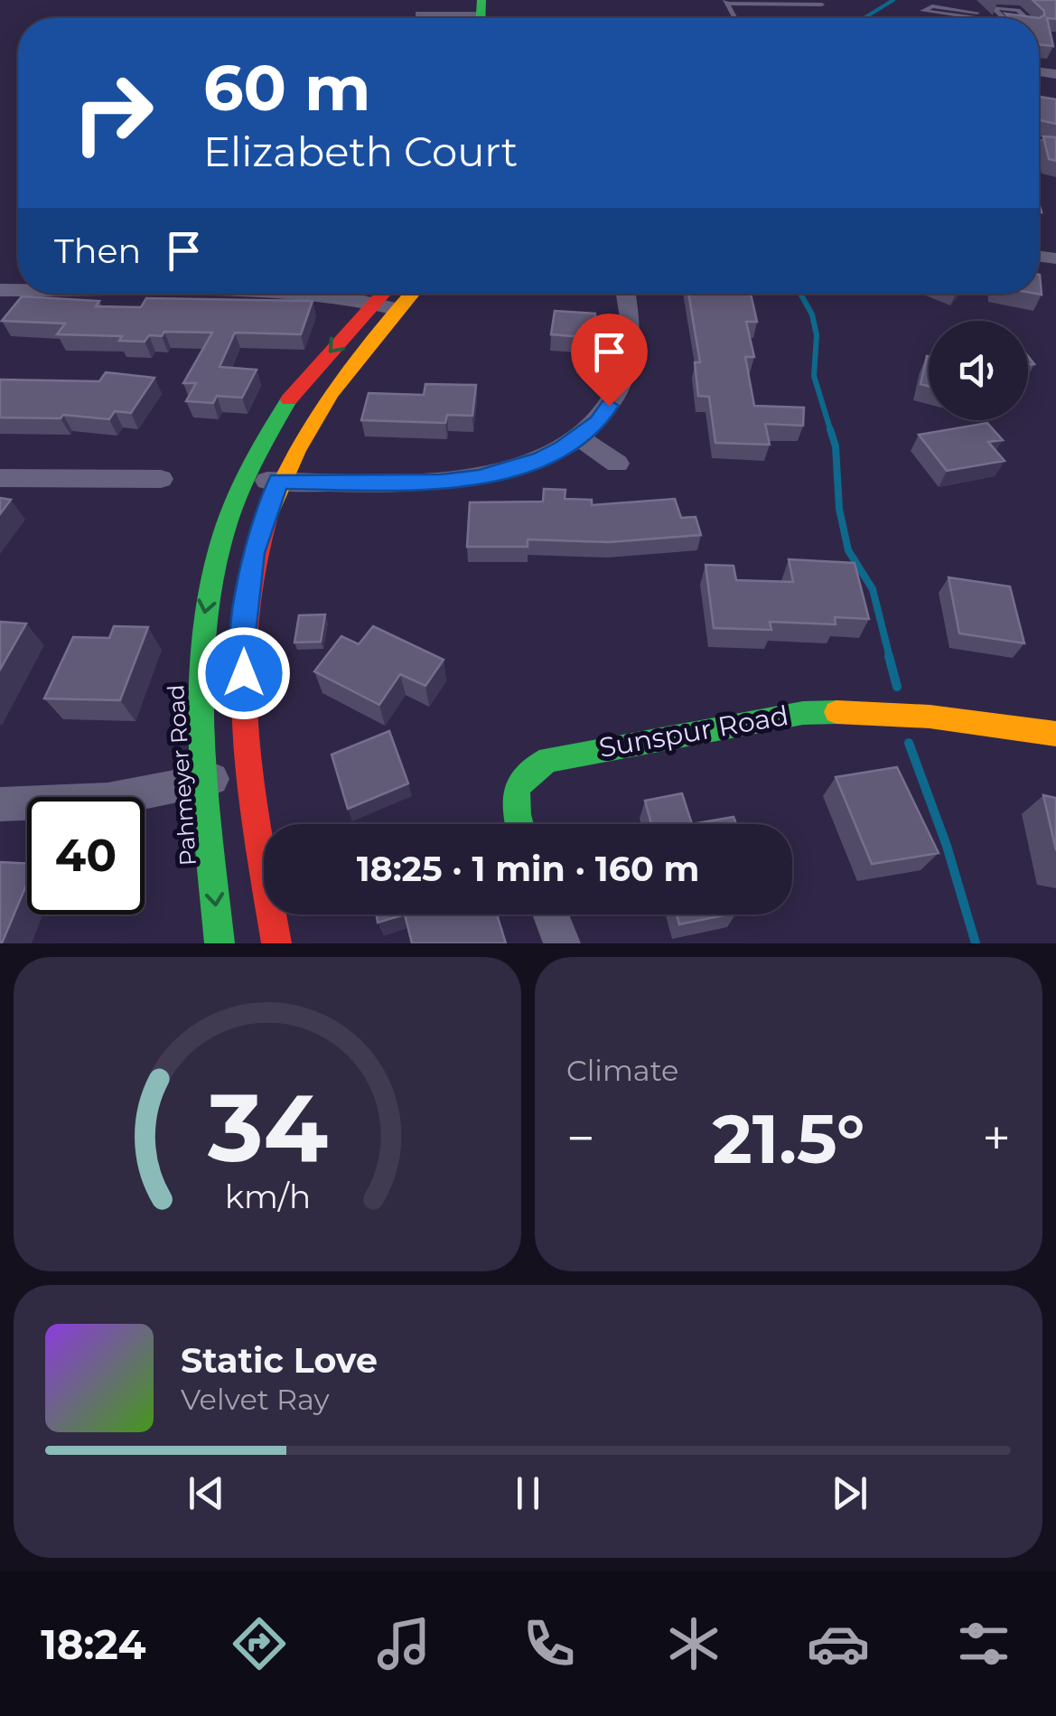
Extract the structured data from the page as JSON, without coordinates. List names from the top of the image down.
{
  "streets": {
    "street": ["Sunspur Road", "Pahmeyer Road"]
  },
  "page": {
    "turn": ["60 m", "Elizabeth Court"],
    "then": "Then",
    "limit": "40",
    "trip": "18:25 · 1 min · 160 m",
    "tile": "Climate",
    "heat": ["−", "21.5°", "+"],
    "song": ["Static Love", "Velvet Ray"],
    "tabs": "18:24",
    "gauge": ["34", "km/h"]
  }
}
